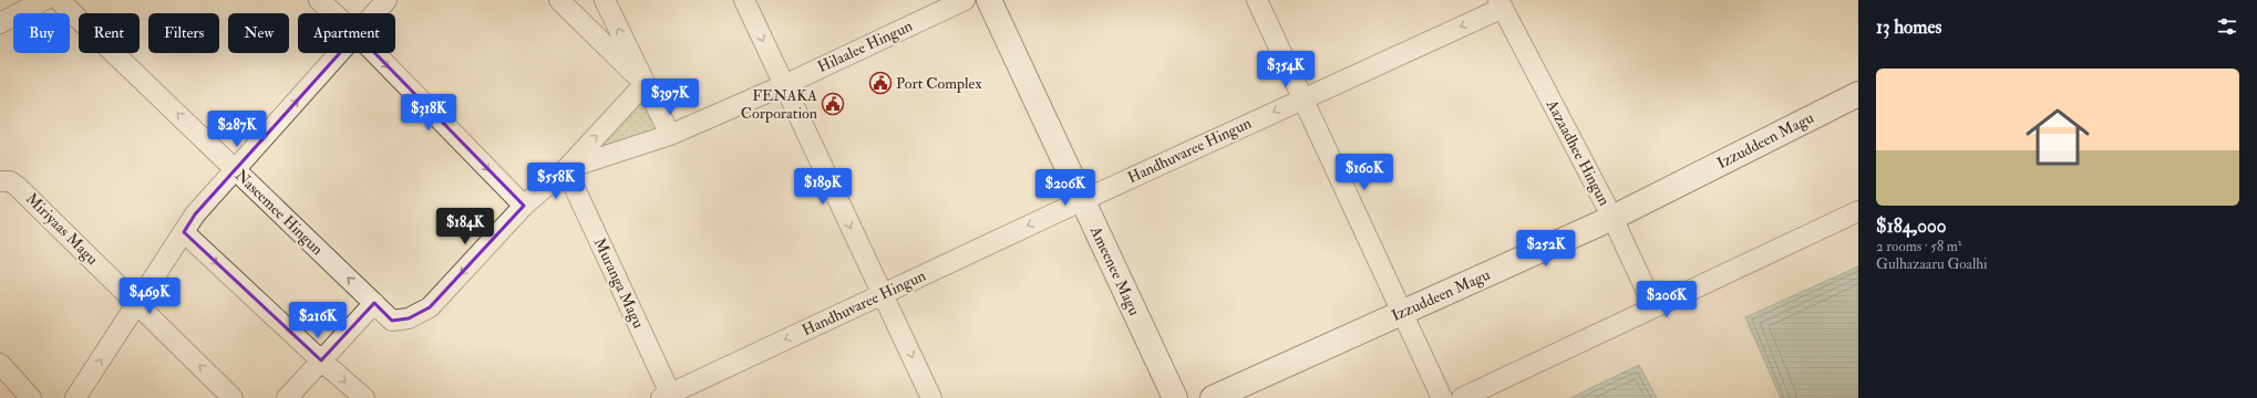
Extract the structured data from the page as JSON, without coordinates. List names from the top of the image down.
{
  "streets": {
    "main road": ["Izzuddeen Magu", "Ameenee Magu"],
    "street": [
      "Hilaalee Hingun",
      "Handhuvaree Hingun",
      "Aazaadhee Hingun",
      "Naseemee Hingun",
      "Miriyaas Magu",
      "Muranga Magu"
    ]
  },
  "crossings": [
    ["Hilaalee Hingun", "Muranga Magu"],
    ["Izzuddeen Magu", "Aazaadhee Hingun"],
    ["Handhuvaree Hingun", "Aazaadhee Hingun"],
    ["Handhuvaree Hingun", "Ameenee Magu"],
    ["Handhuvaree Hingun", "Muranga Magu"]
  ],
  "one_way": ["Handhuvaree Hingun"],
  "places": {
    "public building": ["Port Complex", "FENAKA Corporation"]
  },
  "page": {
    "heading": "13 homes",
    "chip": [
      "Buy",
      "Rent",
      "Filters",
      "New",
      "Apartment"
    ],
    "price": [
      "$354K",
      "$397K",
      "$318K",
      "$287K",
      "$160K",
      "$558K",
      "$189K",
      "$206K",
      "$184K",
      "$252K",
      "$469K",
      "$206K",
      "$216K"
    ],
    "list": [
      {
        "name": "$184,000",
        "note": "2 rooms · 58 m² · Gulhazaaru Goalhi"
      }
    ]
  }
}
